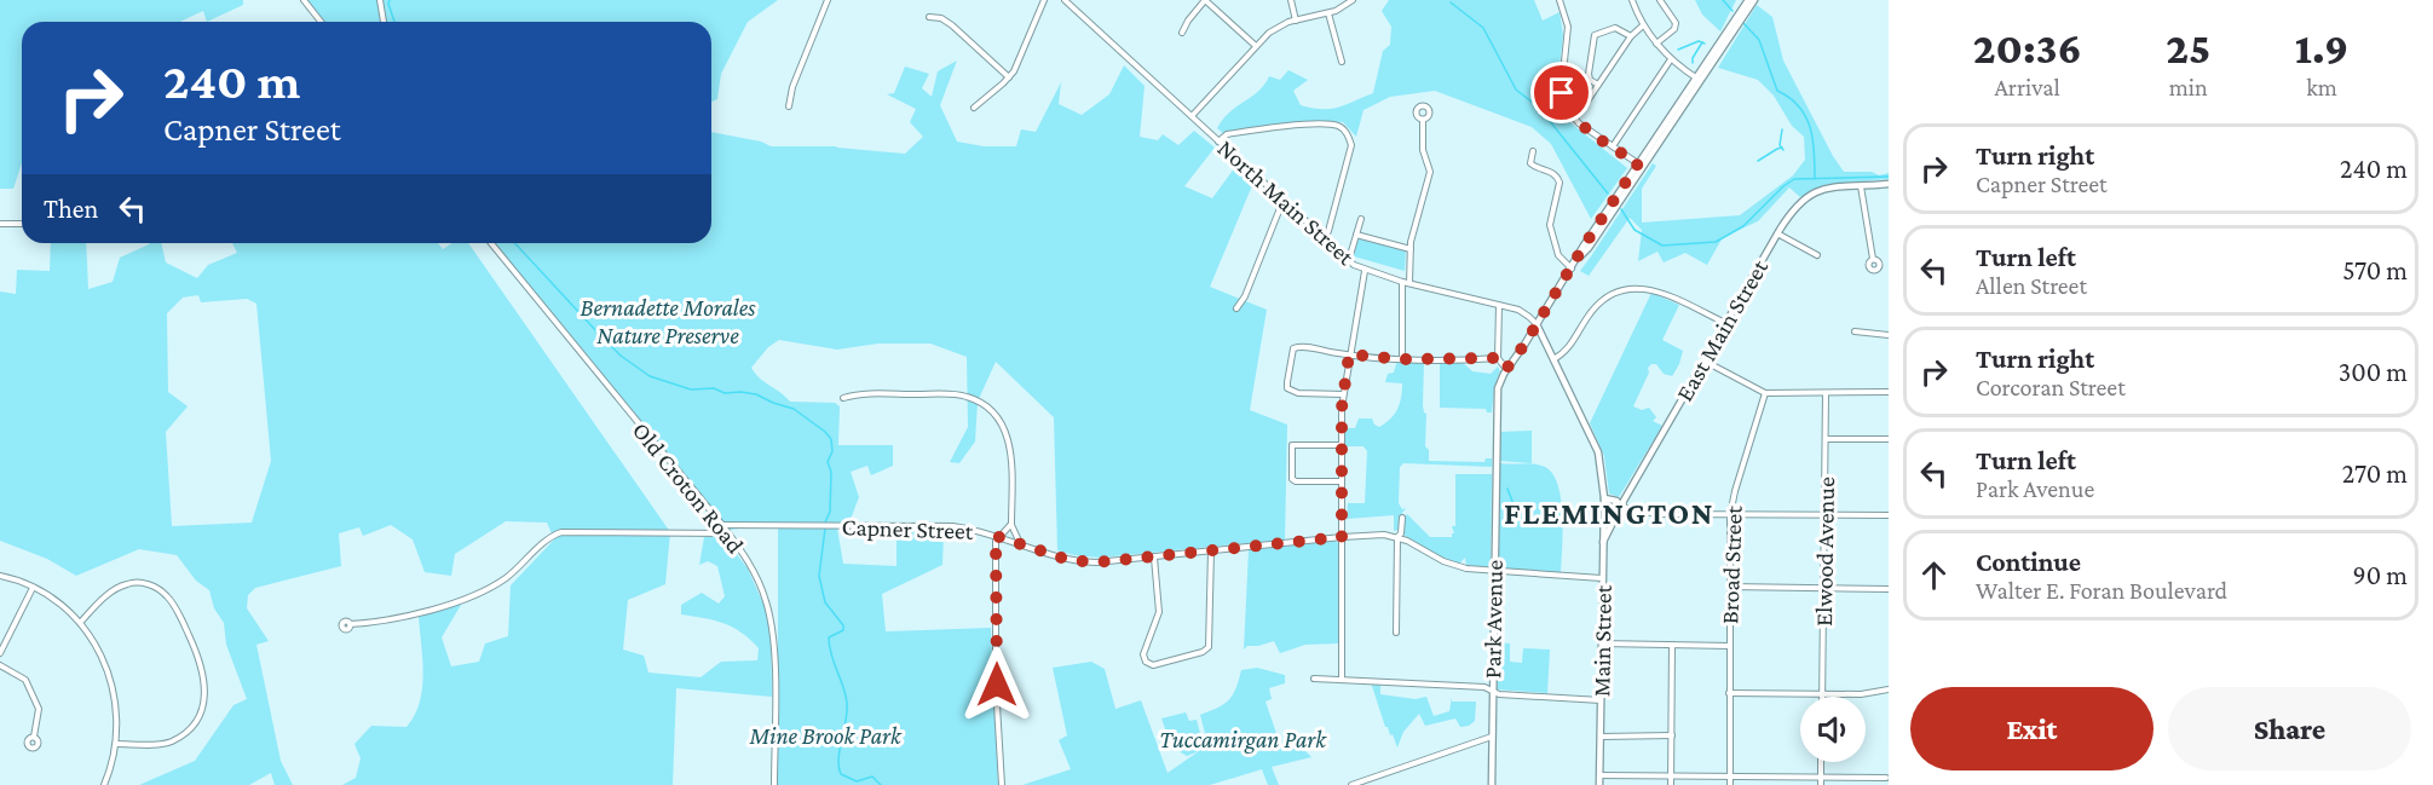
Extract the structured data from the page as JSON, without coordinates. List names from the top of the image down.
{
  "streets": {
    "street": [
      "North Main Street",
      "East Main Street",
      "Old Croton Road",
      "Capner Street",
      "Elwood Avenue",
      "Broad Street",
      "Park Avenue",
      "Main Street"
    ]
  },
  "crossings": [
    ["North Main Street", "Park Avenue"],
    ["East Main Street", "Main Street"],
    ["Old Croton Road", "Capner Street"],
    ["Capner Street", "Park Avenue"],
    ["Capner Street", "Main Street"]
  ],
  "districts": ["FLEMINGTON"],
  "parks": ["Bernadette Morales Nature Preserve", "Mine Brook Park", "Tuccamirgan Park"],
  "page": {
    "eta": [
      "20:36",
      "Arrival",
      "25",
      "min",
      "1.9",
      "km"
    ],
    "turn": ["240 m", "Capner Street"],
    "list": [
      {
        "name": "Turn right",
        "note": "Capner Street",
        "value": "240 m"
      },
      {
        "name": "Turn left",
        "note": "Allen Street",
        "value": "570 m"
      },
      {
        "name": "Turn right",
        "note": "Corcoran Street",
        "value": "300 m"
      },
      {
        "name": "Turn left",
        "note": "Park Avenue",
        "value": "270 m"
      },
      {
        "name": "Continue",
        "note": "Walter E. Foran Boulevard",
        "value": "90 m"
      }
    ],
    "then": "Then",
    "buttons": ["Exit", "Share"]
  }
}
